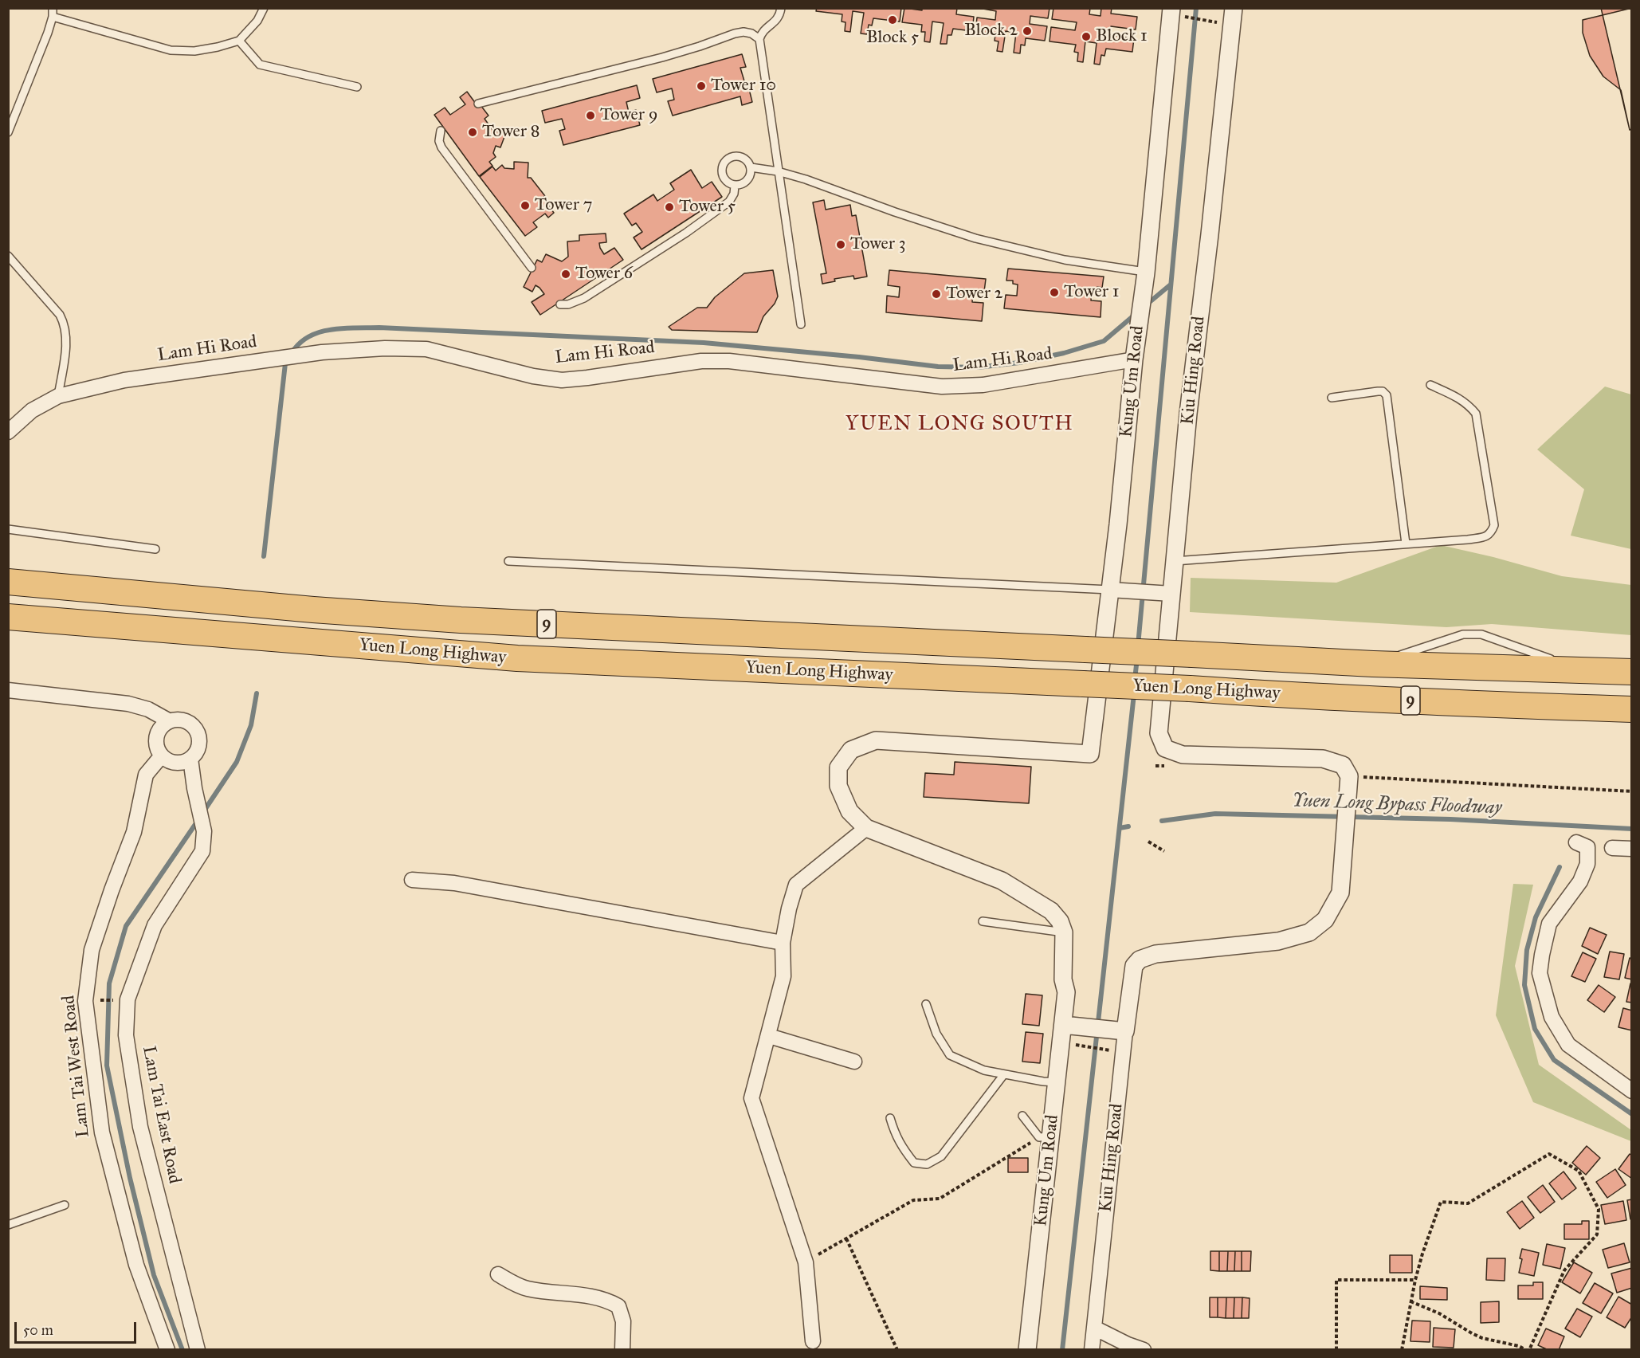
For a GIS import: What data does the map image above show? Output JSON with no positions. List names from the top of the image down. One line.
{"streets":{"highway":["9","Yuen Long Highway"],"street":["Lam Hi Road","Kiu Hing Road","Kung Um Road","Lam Tai West Road","Lam Tai East Road"]},"crossings":[["Lam Hi Road","Kung Um Road"],["Lam Tai West Road","Lam Tai East Road"]],"districts":["YUEN LONG SOUTH"],"water":["Yuen Long Bypass Floodway"],"places":["Block 5","Block 2","Block 1","Tower 10","Tower 9","Tower 8","Tower 7","Tower 5","Tower 3","Tower 6","Tower 1","Tower 2"],"scale_bar":"50 m"}
